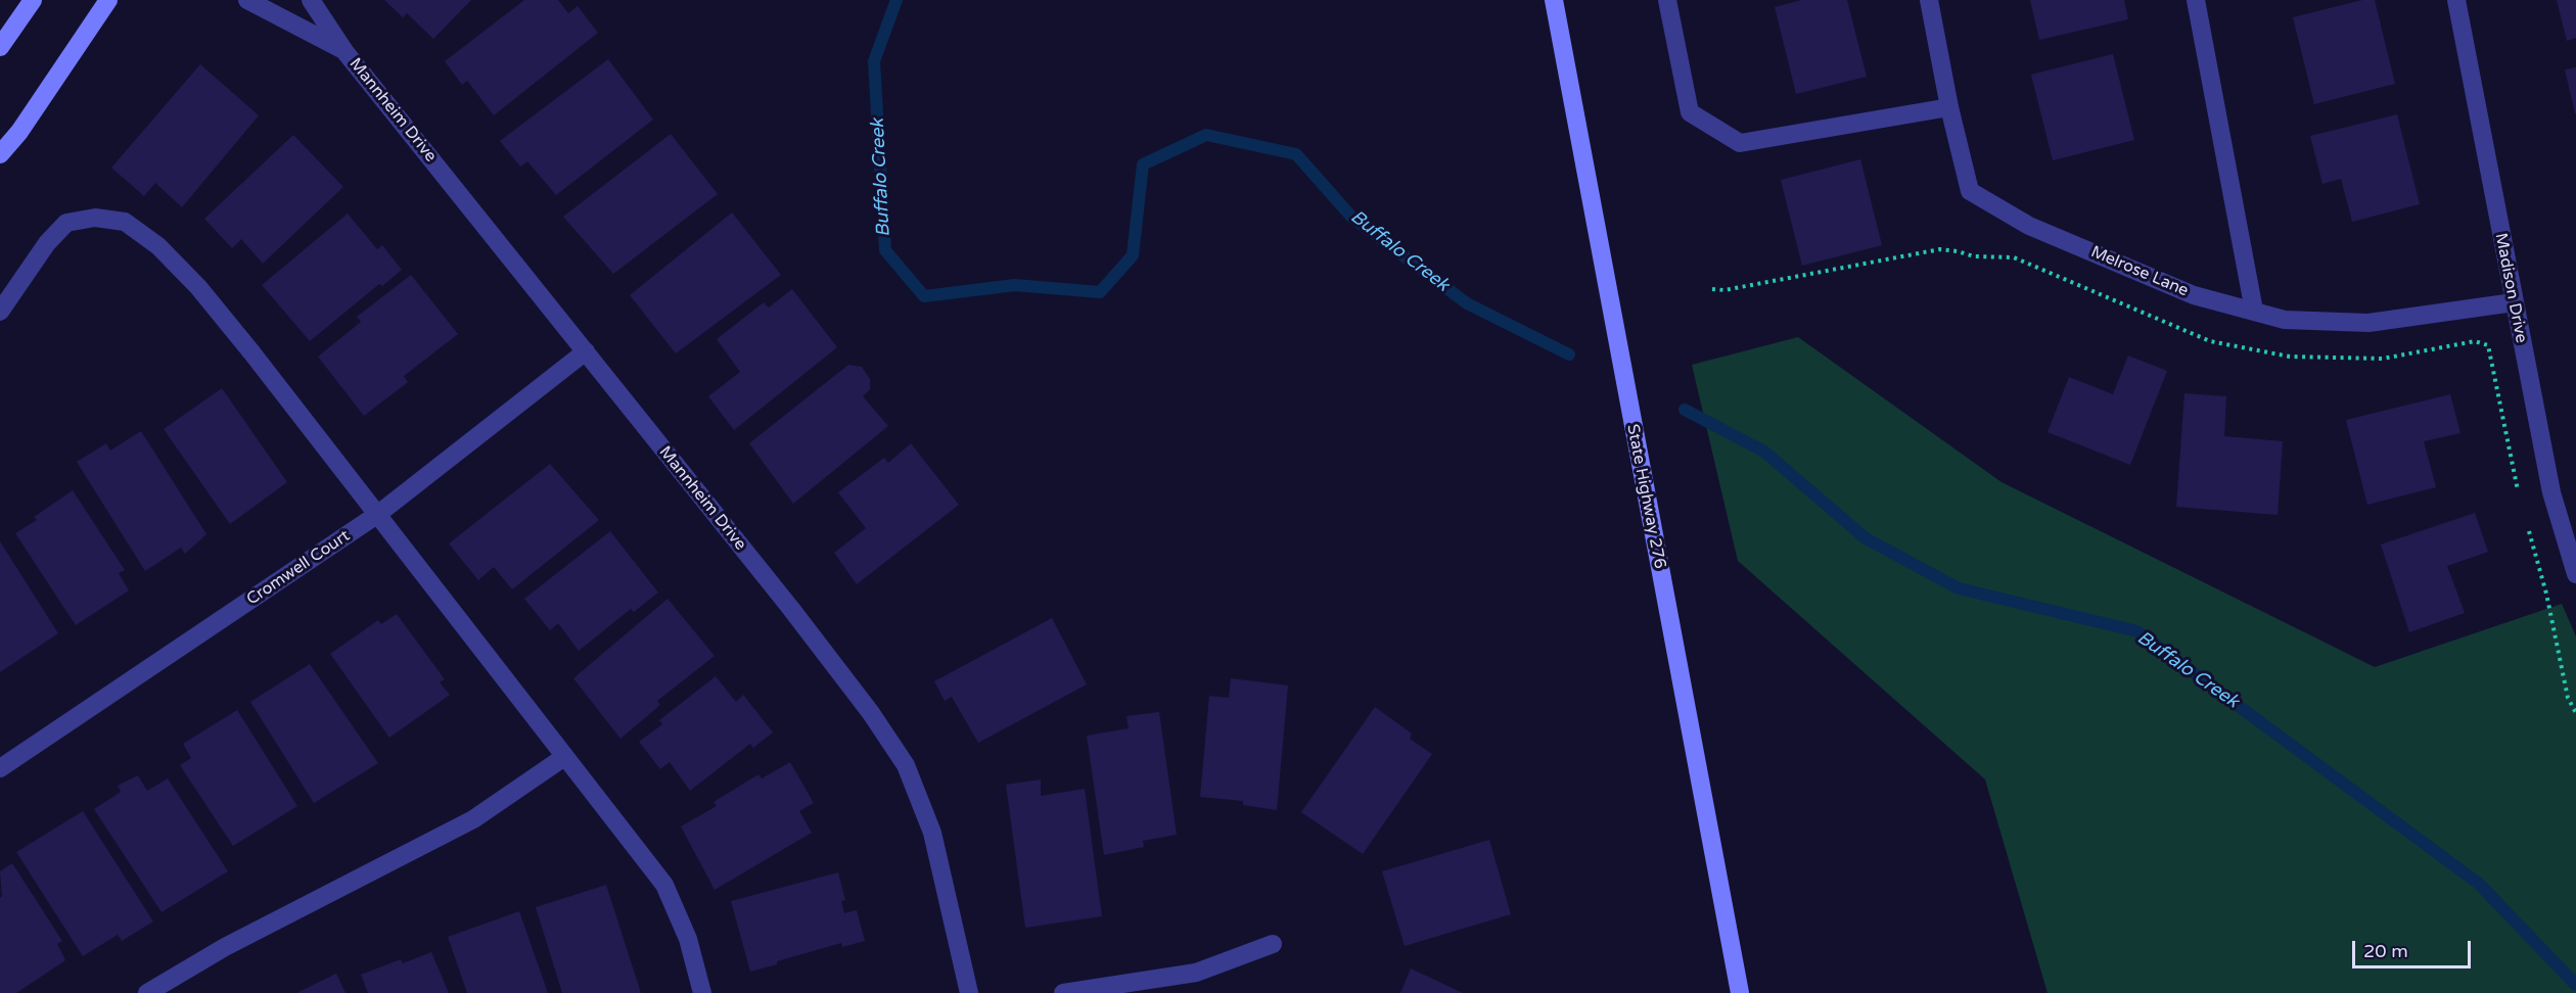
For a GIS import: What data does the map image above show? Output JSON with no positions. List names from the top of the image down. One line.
{"streets":{"street":["Mannheim Drive","Melrose Lane","Madison Drive","State Highway 276","Cromwell Court"]},"crossings":[["Mannheim Drive","Cromwell Court"],["Melrose Lane","Madison Drive"]],"water":["Buffalo Creek"],"scale_bar":"20 m"}
